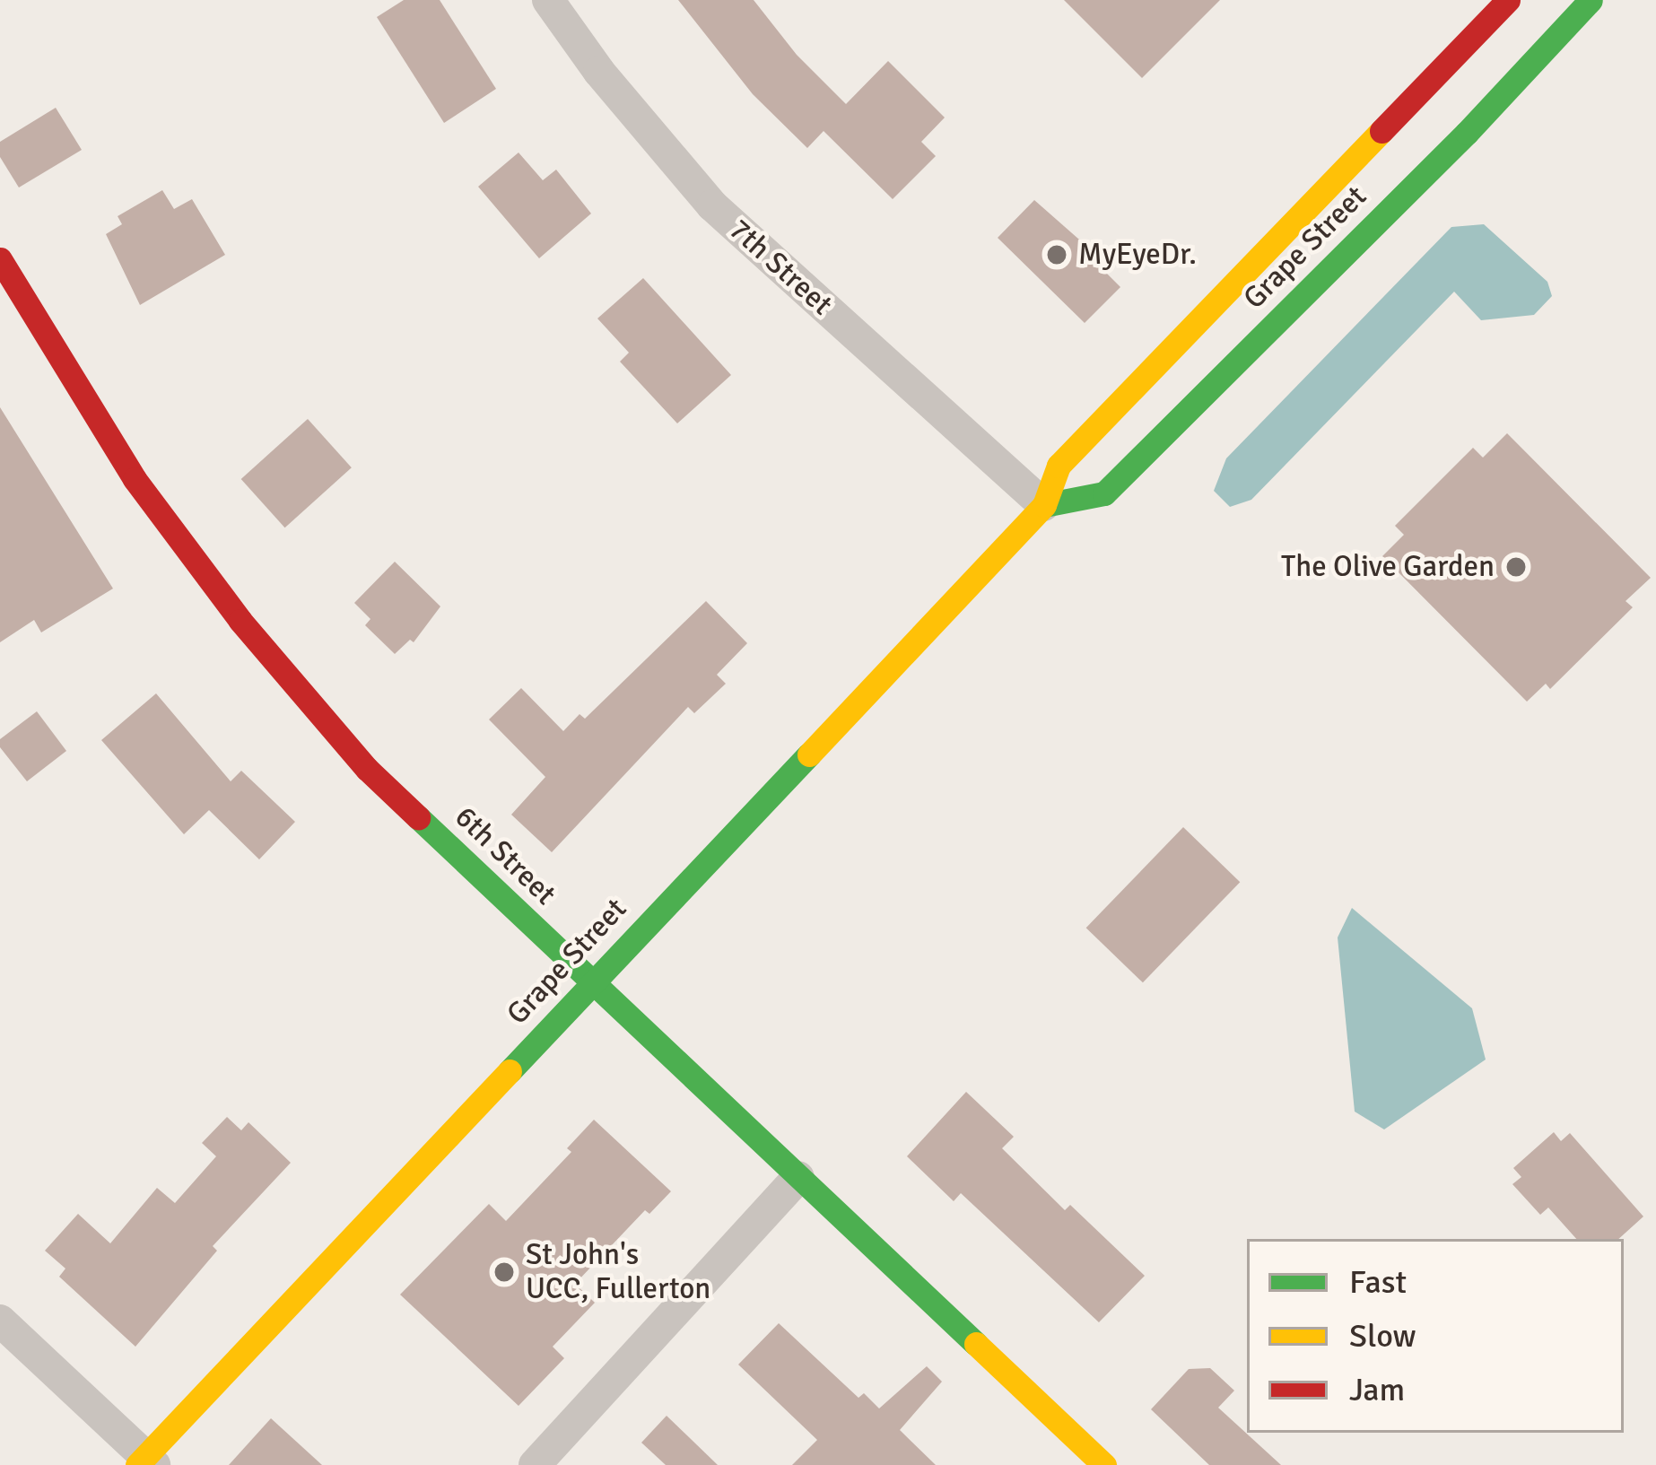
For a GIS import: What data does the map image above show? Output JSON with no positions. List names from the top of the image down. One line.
{"streets":{"main road":["Grape Street","6th Street"],"street":["7th Street"]},"crossings":[["Grape Street","7th Street"],["Grape Street","6th Street"]],"places":["MyEyeDr.","The Olive Garden","St John's UCC, Fullerton"],"legend":["Fast","Slow","Jam"]}
